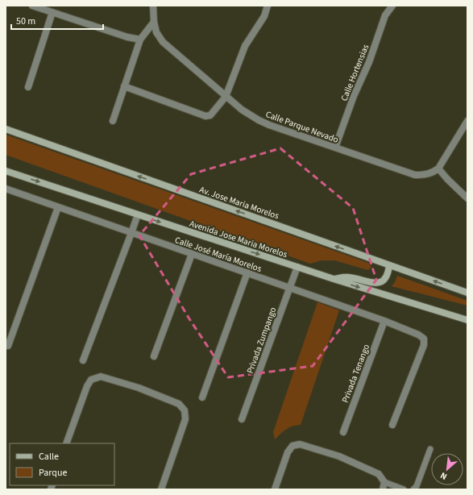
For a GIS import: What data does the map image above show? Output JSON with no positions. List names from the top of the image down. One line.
{"streets":{"main road":["Av. Jose Maria Morelos","Avenida Jose Maria Morelos"],"street":["Calle Hortensias","Calle Parque Nevado","Calle José María Morelos","Privada Zumpango","Privada Tenango"]},"crossings":[["Calle Hortensias","Calle Parque Nevado"],["Avenida Jose Maria Morelos","Privada Zumpango"],["Calle José María Morelos","Privada Zumpango"],["Calle José María Morelos","Privada Tenango"]],"one_way":["Av. Jose Maria Morelos","Avenida Jose Maria Morelos"],"legend":["Calle","Parque"],"scale_bar":"50 m","north":"bottom left"}
